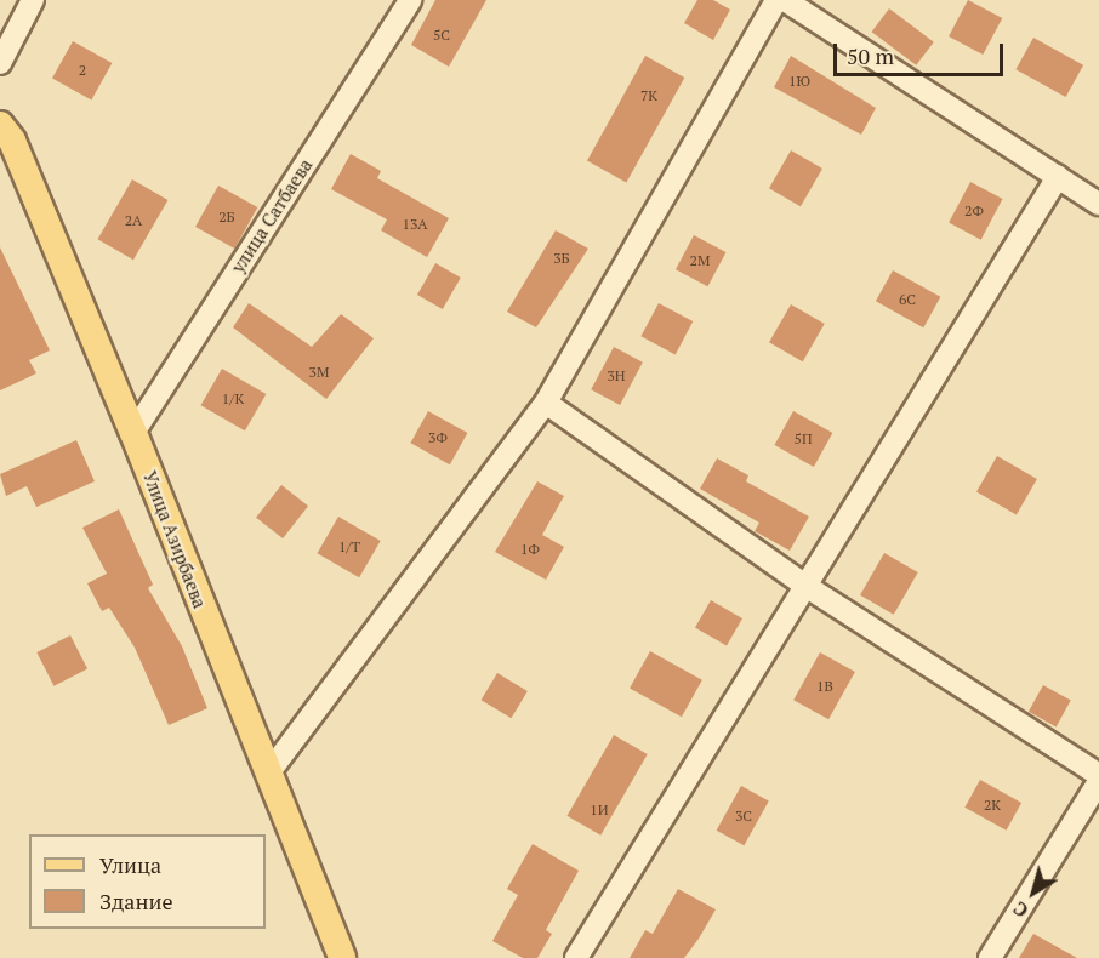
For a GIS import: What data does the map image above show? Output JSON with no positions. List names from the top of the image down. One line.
{"streets":{"main road":["Улица Азирбаева"],"street":["улица Сатбаева"]},"crossings":[["улица Сатбаева","Улица Азирбаева"]],"house_numbers":["5С","2","1Ю","7К","2Ф","2Б","2А","13А","3Б","2M","6С","3М","3H","1/К","3Ф","5П","1/Т","1Ф","1В","2К","1И","3С"],"legend":["Улица","Здание"],"scale_bar":"50 m","north":"bottom left"}
